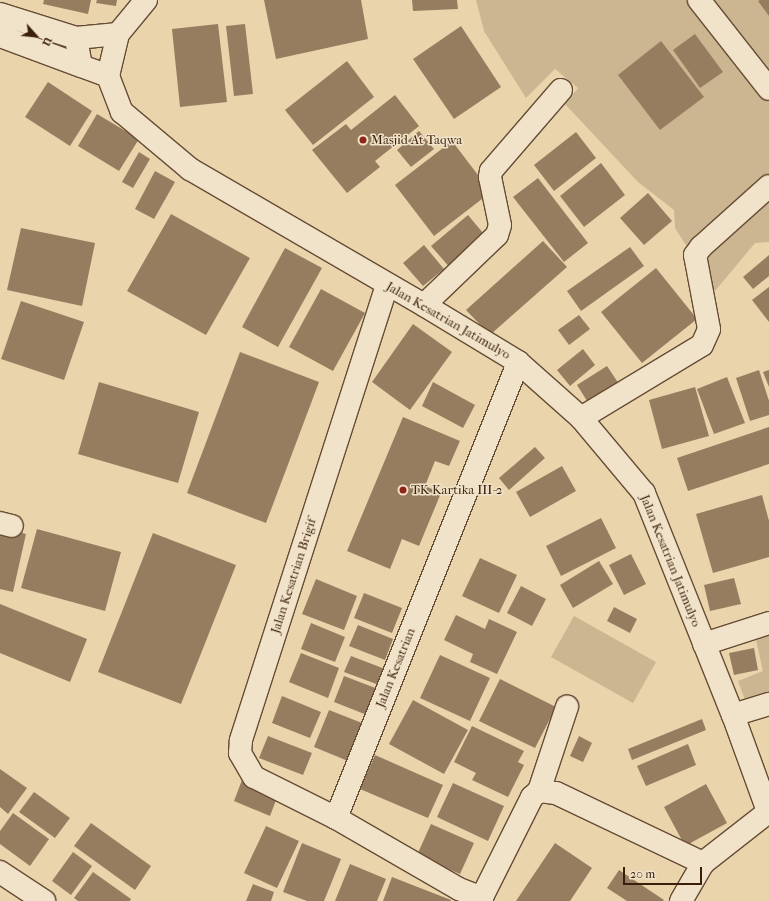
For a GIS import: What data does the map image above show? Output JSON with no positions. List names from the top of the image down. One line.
{"streets":{"street":["Jalan Kesatrian Jatimulyo","Jalan Kesatrian Brigif","Jalan Kesatrian"]},"crossings":[["Jalan Kesatrian Jatimulyo","Jalan Kesatrian Brigif"],["Jalan Kesatrian Jatimulyo","Jalan Kesatrian"],["Jalan Kesatrian Brigif","Jalan Kesatrian"]],"places":["Masjid At Taqwa","TK Kartika III-2"],"scale_bar":"20 m","north":"bottom right"}
